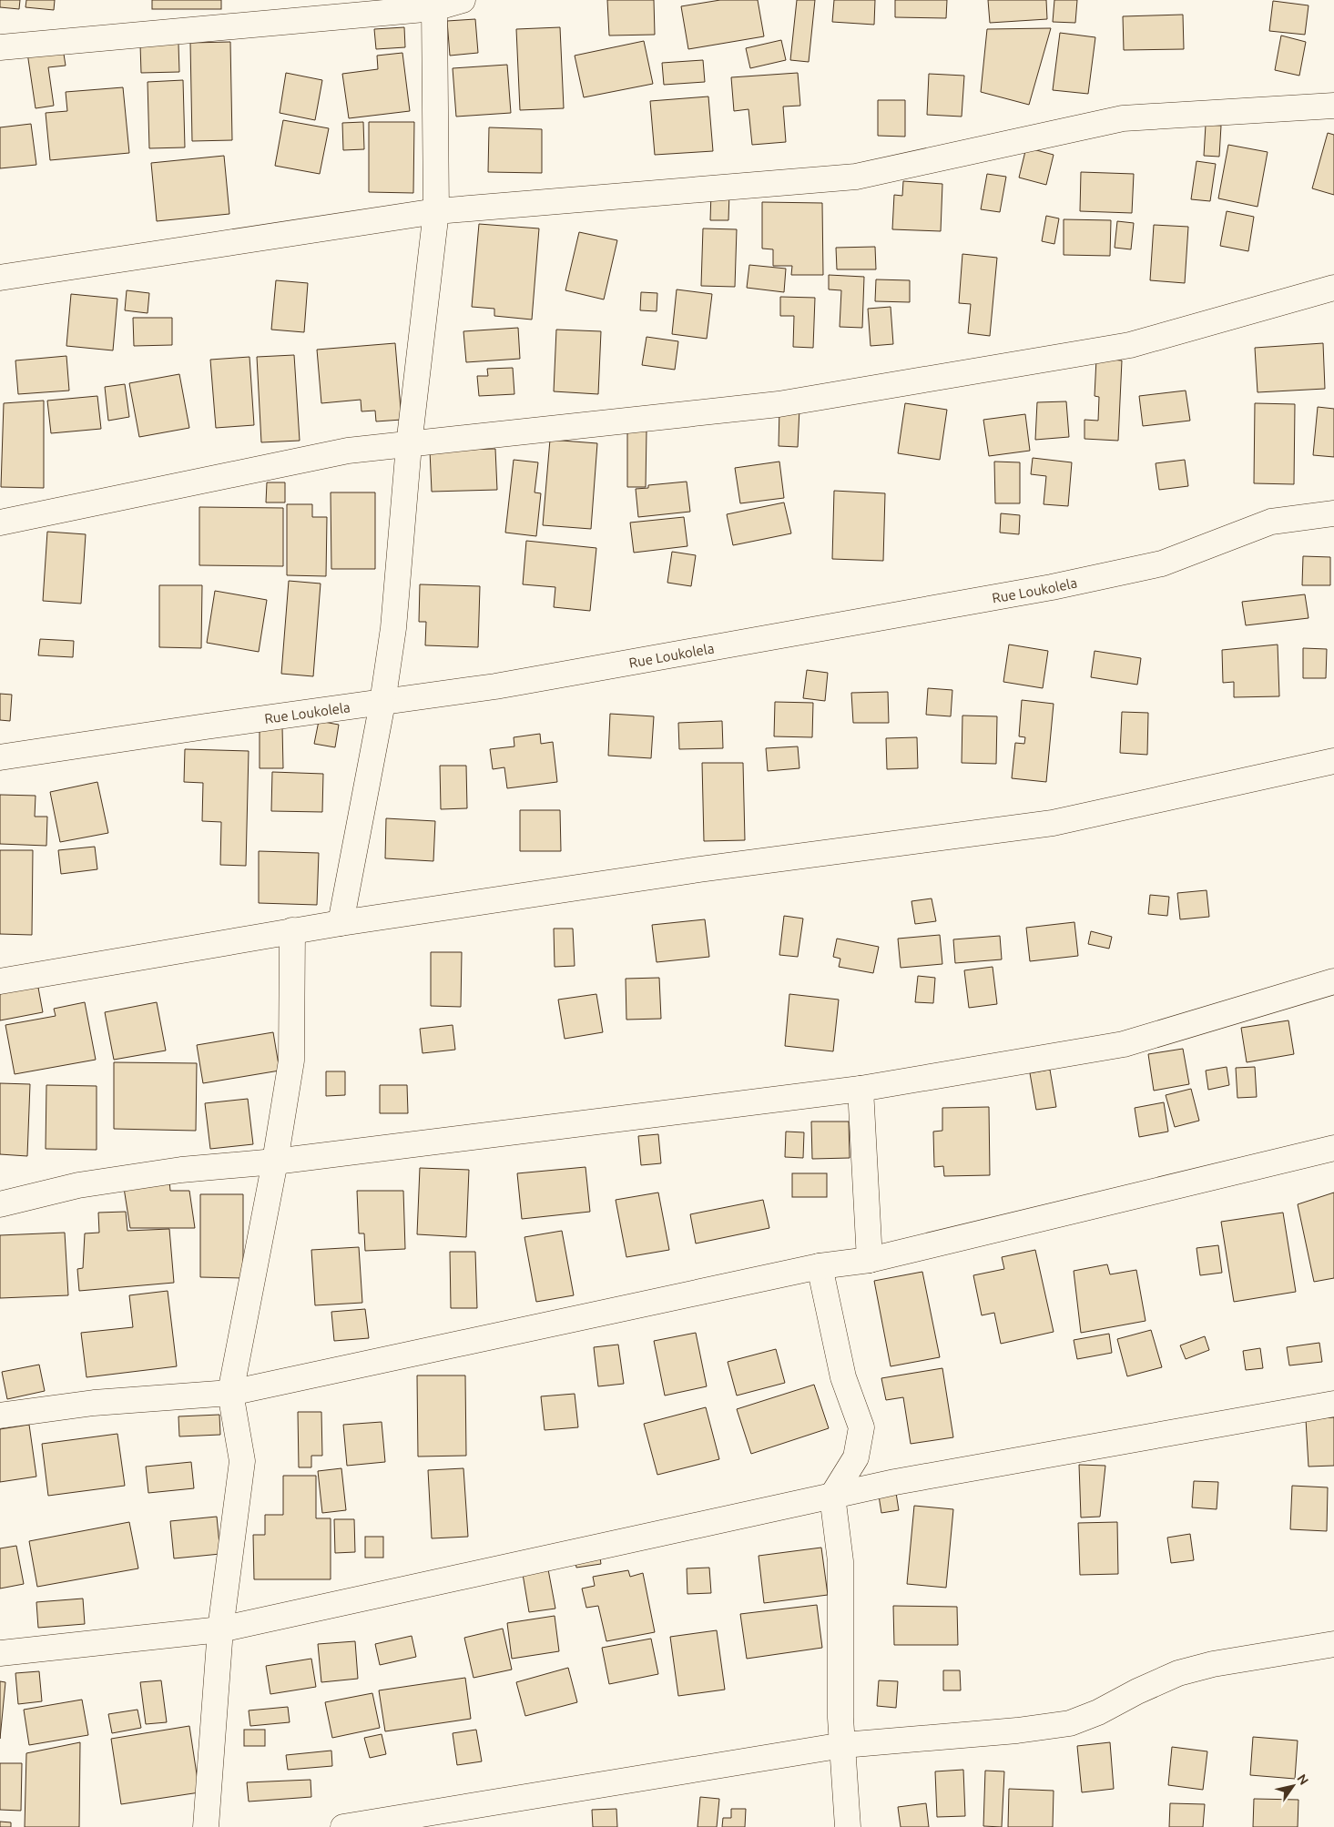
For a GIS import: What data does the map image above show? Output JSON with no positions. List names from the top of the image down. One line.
{"streets":{"street":["Rue Loukolela"]},"north":"top right"}
